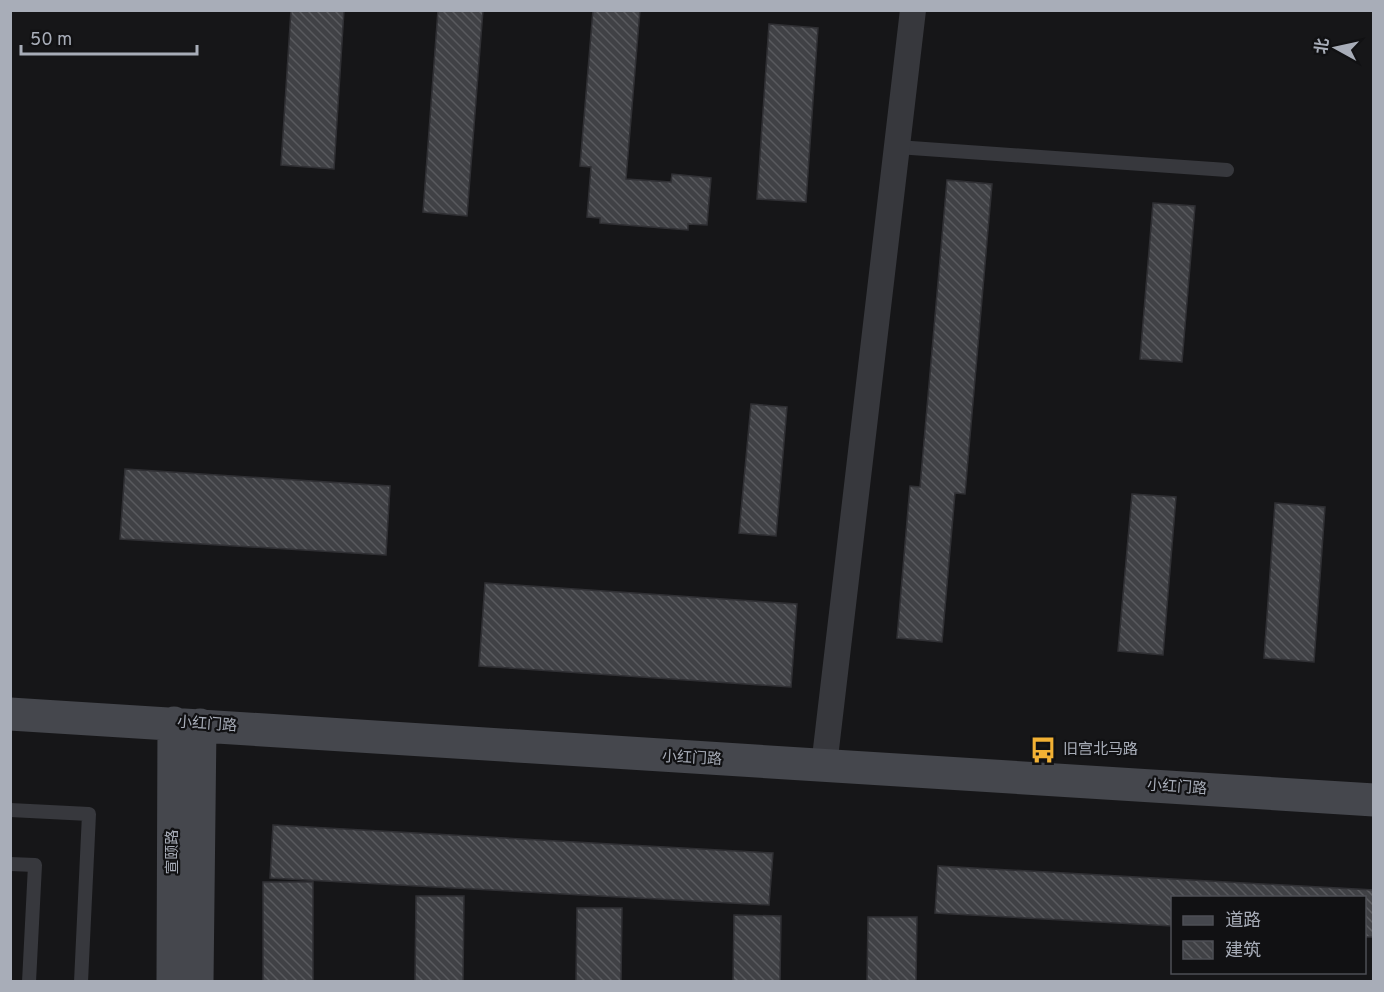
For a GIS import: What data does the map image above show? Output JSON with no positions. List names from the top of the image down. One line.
{"streets":{"street":["小红门路","宣颐路"]},"crossings":[["小红门路","宣颐路"]],"places":{"bus stop":["旧宫北马路"]},"legend":["道路","建筑"],"scale_bar":"50 m","north":"left"}
